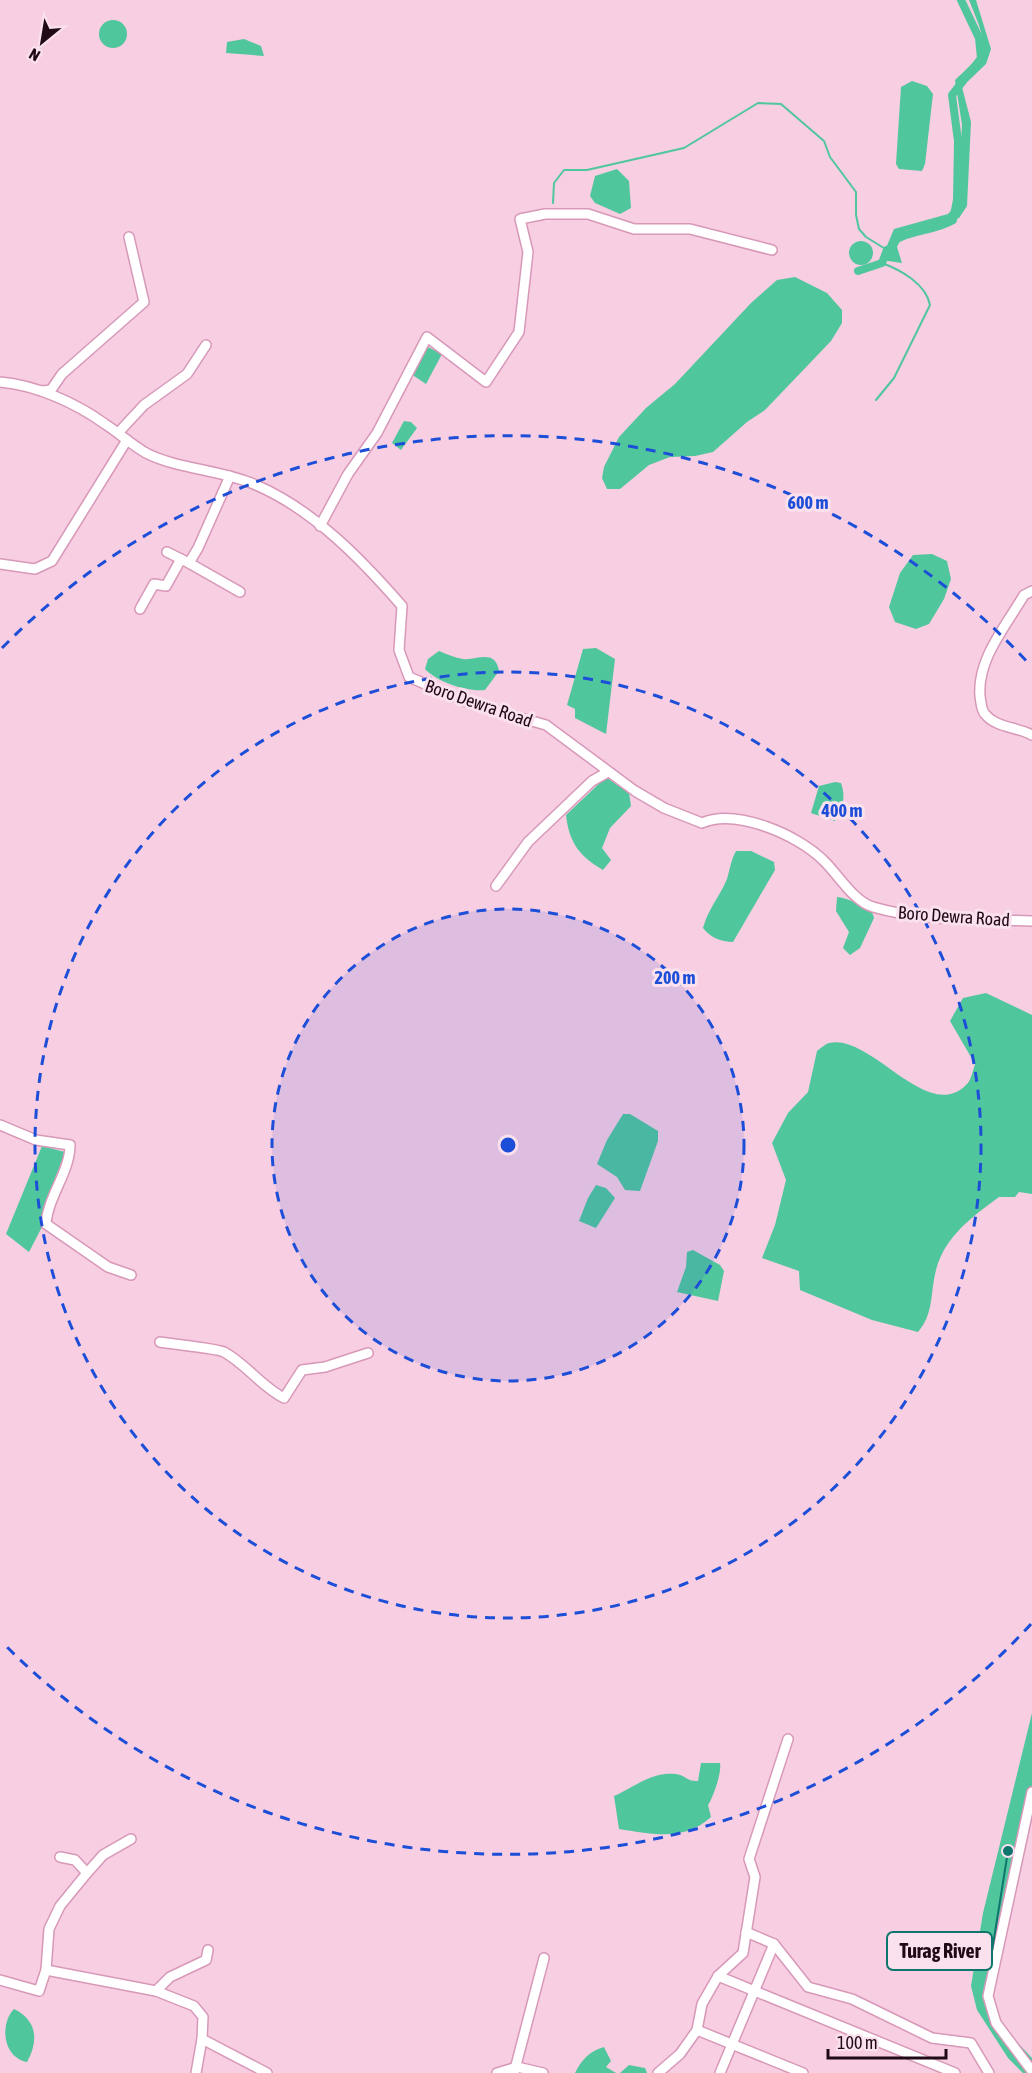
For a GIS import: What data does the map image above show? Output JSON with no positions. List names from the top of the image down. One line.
{"streets":{"street":["Boro Dewra Road"]},"places":["Turag River"],"scale_bar":"100 m","north":"bottom left","rings":["600 m","400 m","200 m"]}
